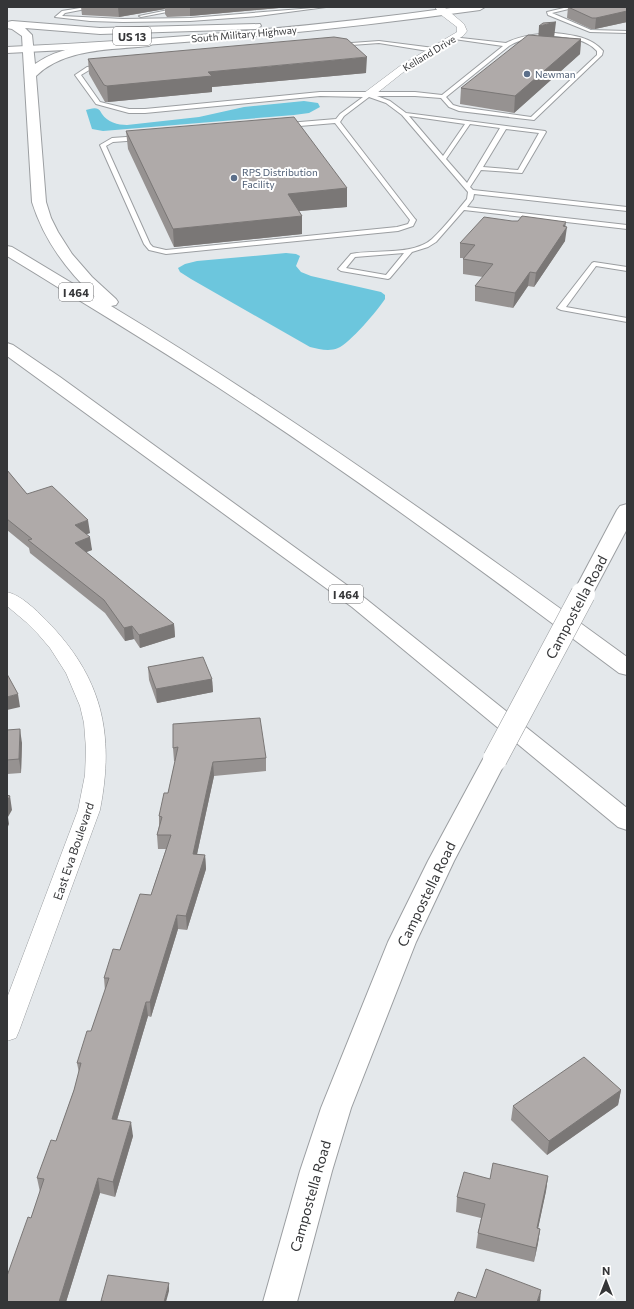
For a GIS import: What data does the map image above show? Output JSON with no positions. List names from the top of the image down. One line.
{"streets":{"main road":["South Military Highway","US 13","I 464","Campostella Road"],"street":["Kelland Drive","East Eva Boulevard"]},"crossings":[["South Military Highway","Kelland Drive"]],"places":["Newman","RPS Distribution Facility"],"north":"top"}
